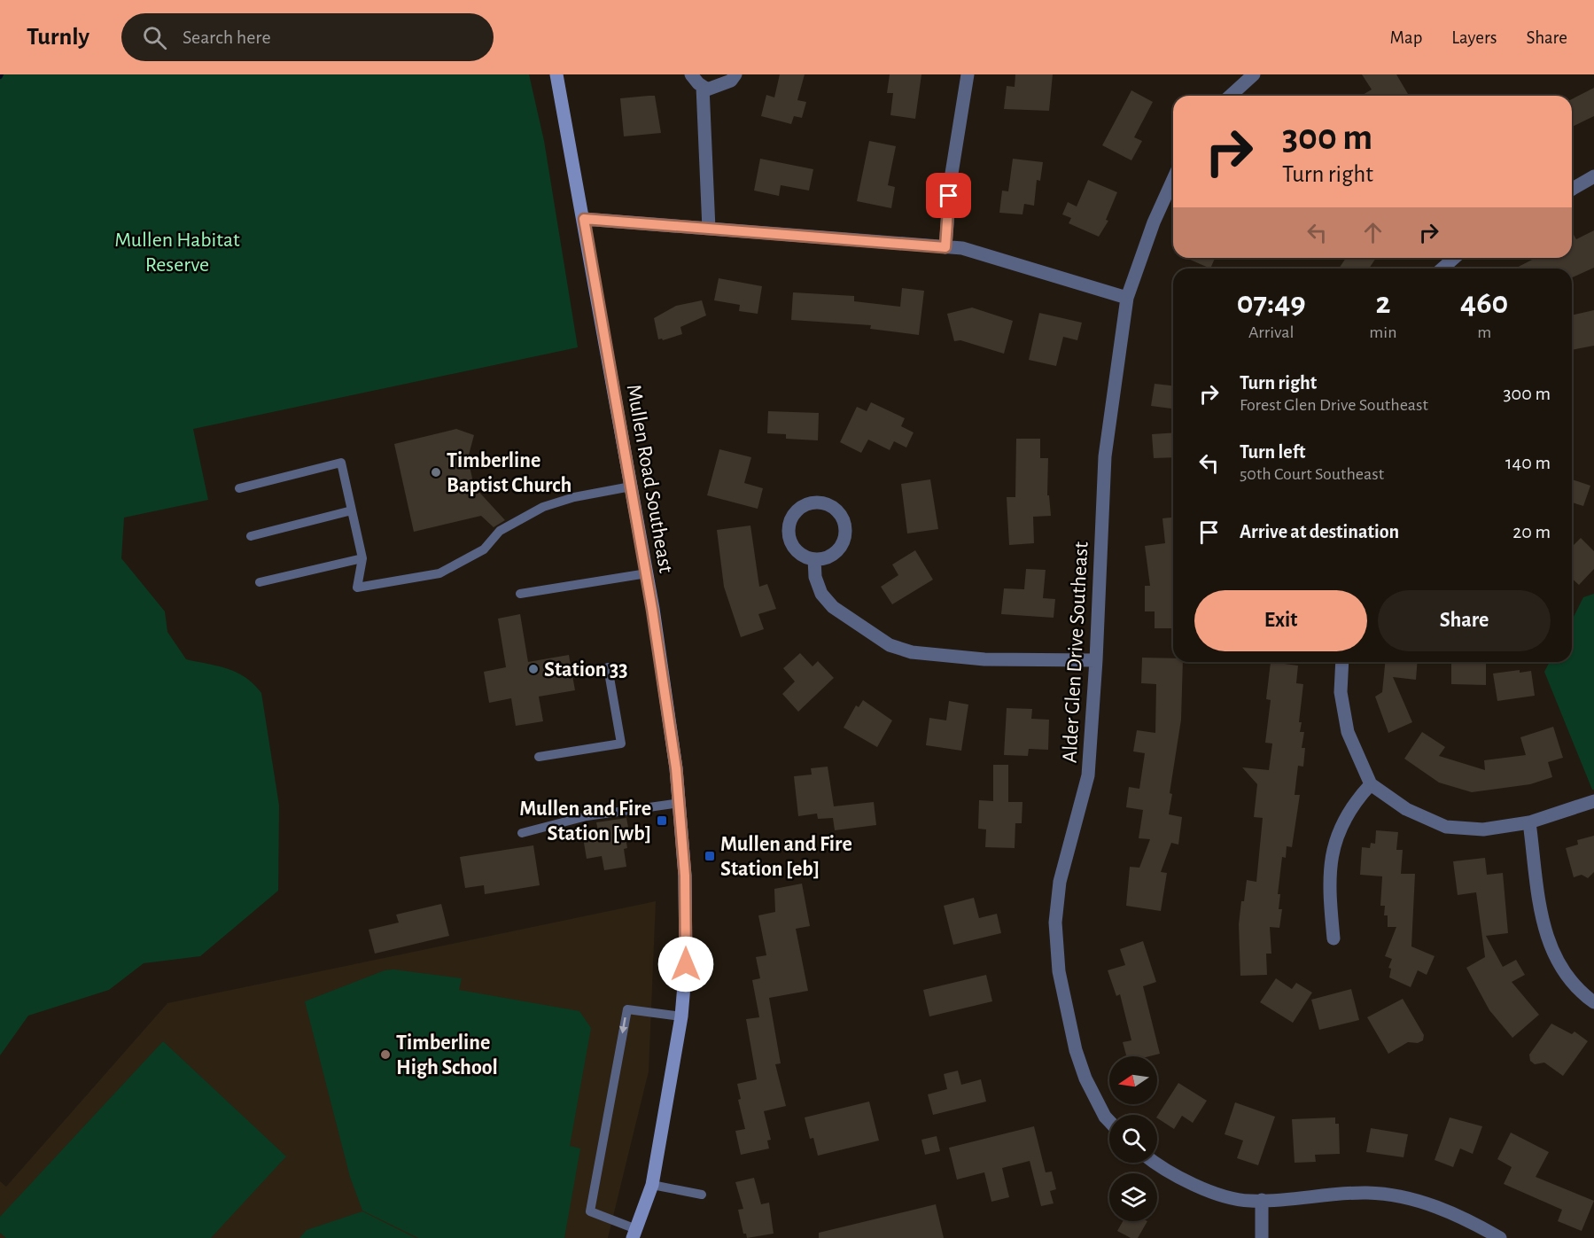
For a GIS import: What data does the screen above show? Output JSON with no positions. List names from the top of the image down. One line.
{"streets":{"street":["Mullen Road Southeast","Alder Glen Drive Southeast"]},"parks":["Mullen Habitat Reserve"],"places":{"other":["Timberline Baptist Church","Station 33","Timberline High School"],"transit":["Mullen and Fire Station [wb]","Mullen and Fire Station [eb]"]},"north":"left","page":{"header":"Turnly","search":"Search here","nav":["Map","Layers","Share"],"turn":["300 m","Turn right"],"eta":["07:49","Arrival","2","min","460","m"],"list":[{"name":"Turn right","note":"Forest Glen Drive Southeast","value":"300 m"},{"name":"Turn left","note":"50th Court Southeast","value":"140 m"},{"name":"Arrive at destination","value":"20 m"}],"buttons":["Exit","Share"]}}
